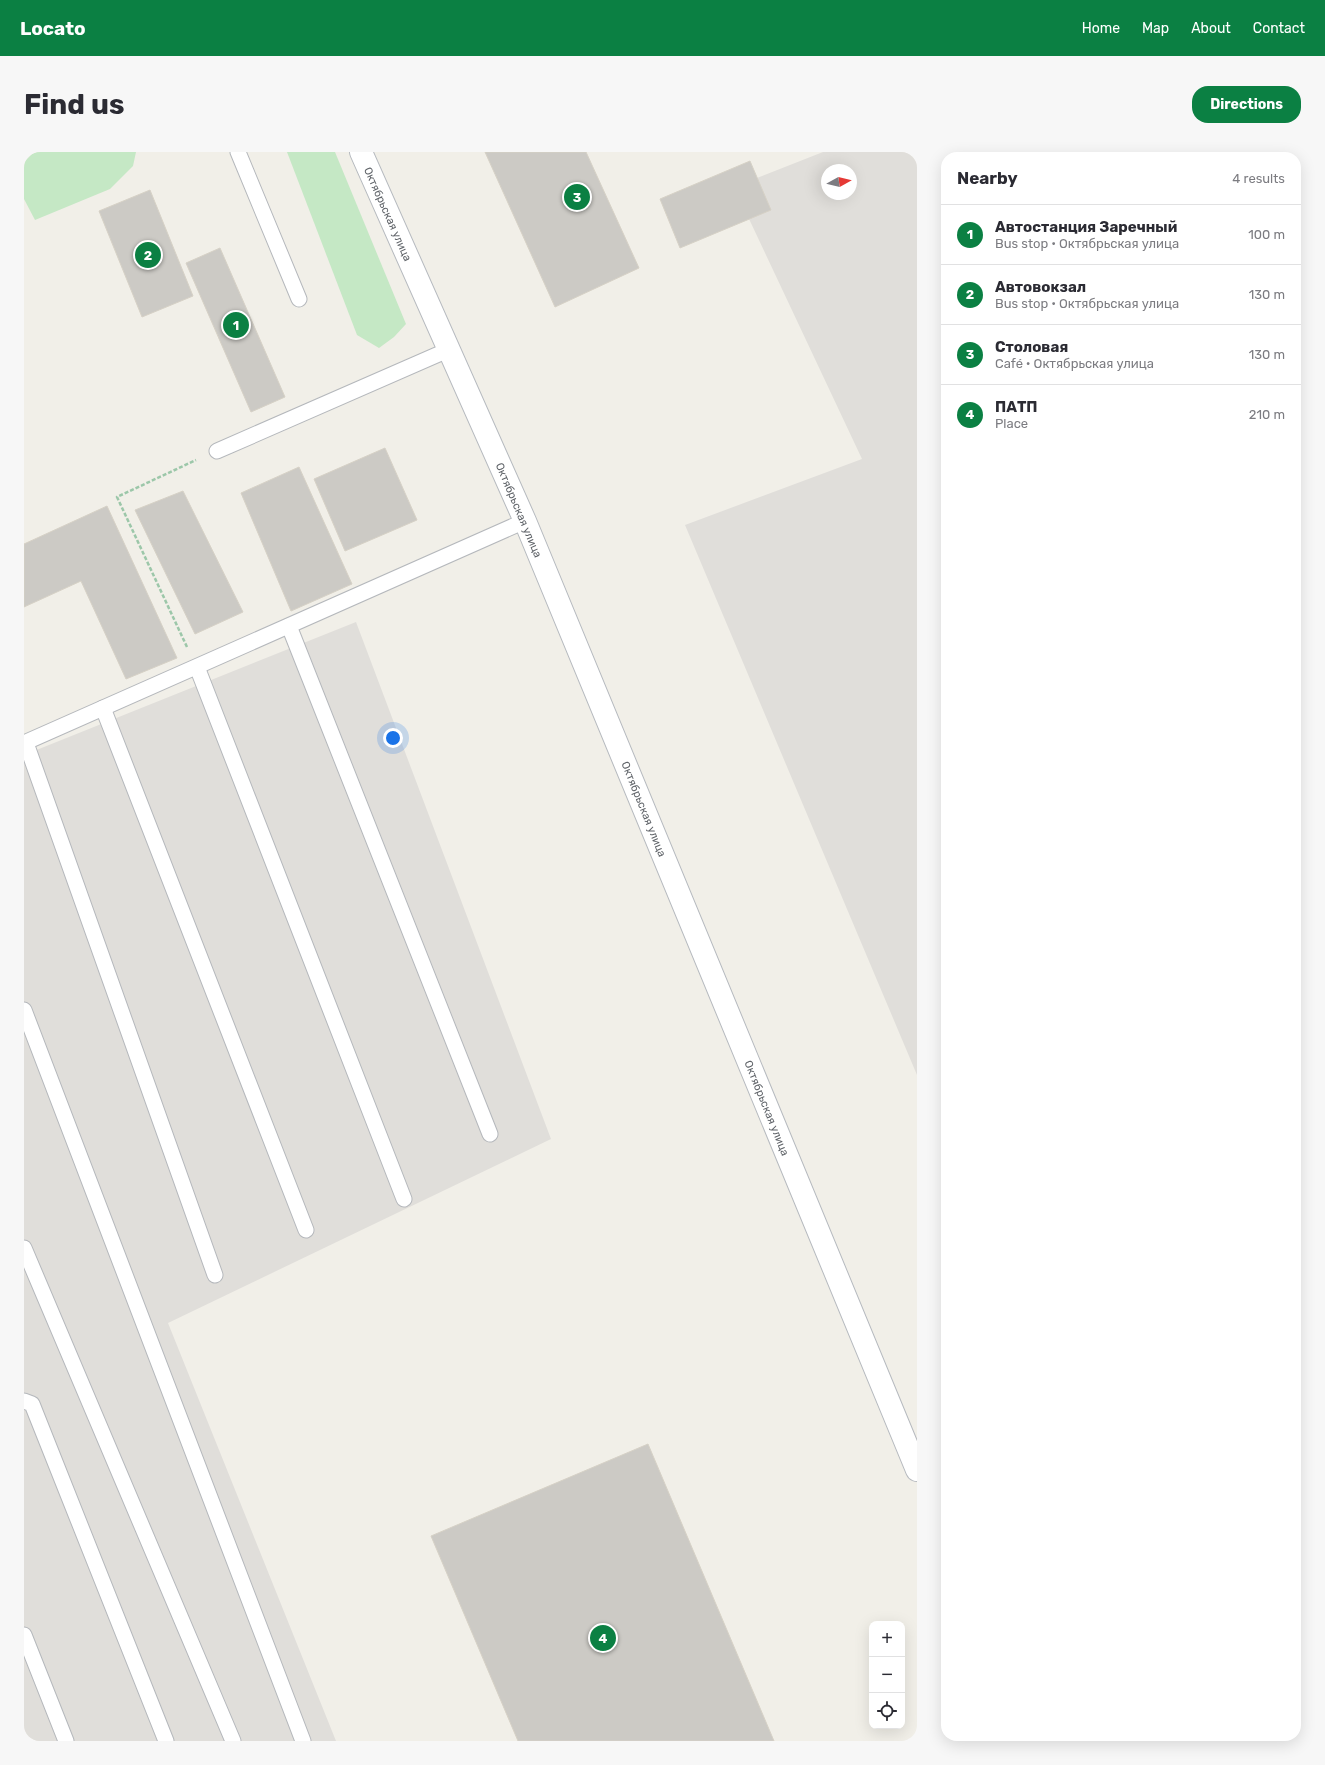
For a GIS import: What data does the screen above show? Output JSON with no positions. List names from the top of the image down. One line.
{"streets":{"street":["Октябрьская улица"]},"north":"right","page":{"header":"Locato","nav":["Home","Map","About","Contact"],"buttons":"Directions","title":"Find us","heading":["Nearby","4 results"],"pins":["3","2","1","4"],"list":[{"mark":"1","name":"Автостанция Заречный","note":"Bus stop · Октябрьская улица","value":"100 m"},{"mark":"2","name":"Автовокзал","note":"Bus stop · Октябрьская улица","value":"130 m"},{"mark":"3","name":"Столовая","note":"Café · Октябрьская улица","value":"130 m"},{"mark":"4","name":"ПАТП","note":"Place","value":"210 m"}],"map_buttons":["+","−"]}}
